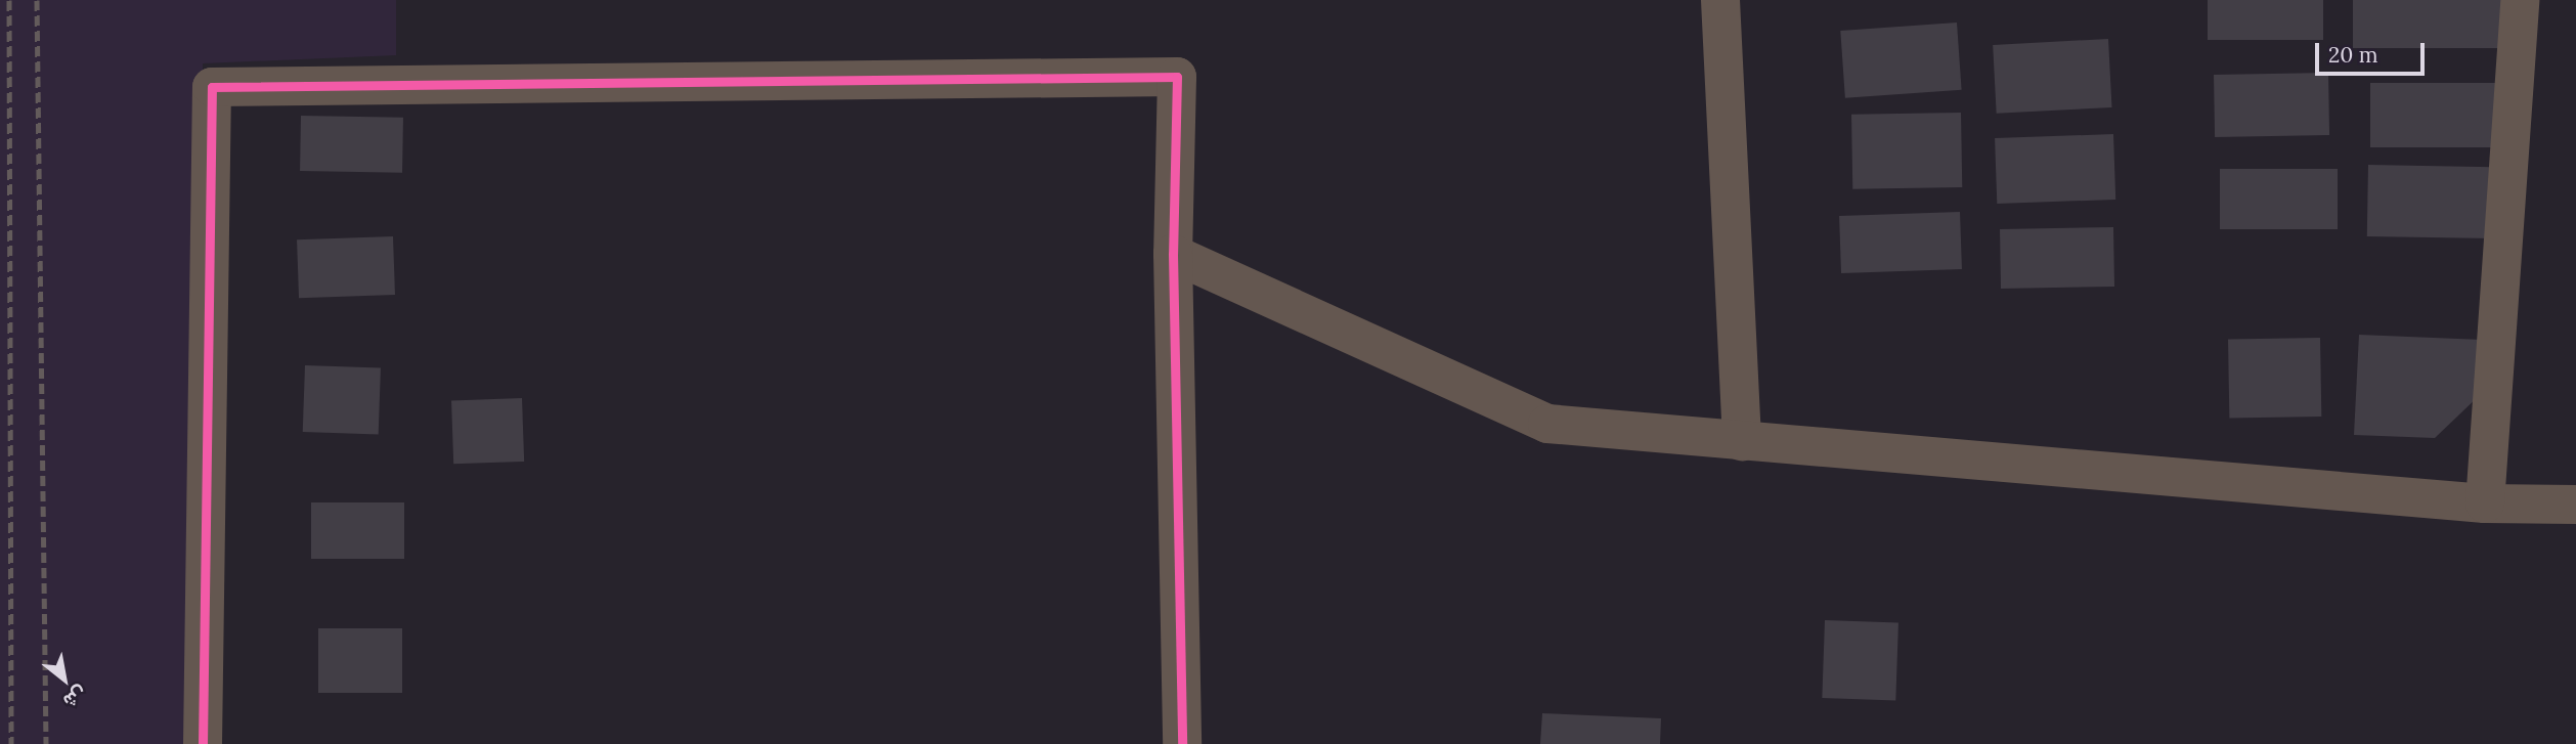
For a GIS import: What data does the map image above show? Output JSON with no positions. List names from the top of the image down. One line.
{"scale_bar":"20 m","north":"bottom right"}
